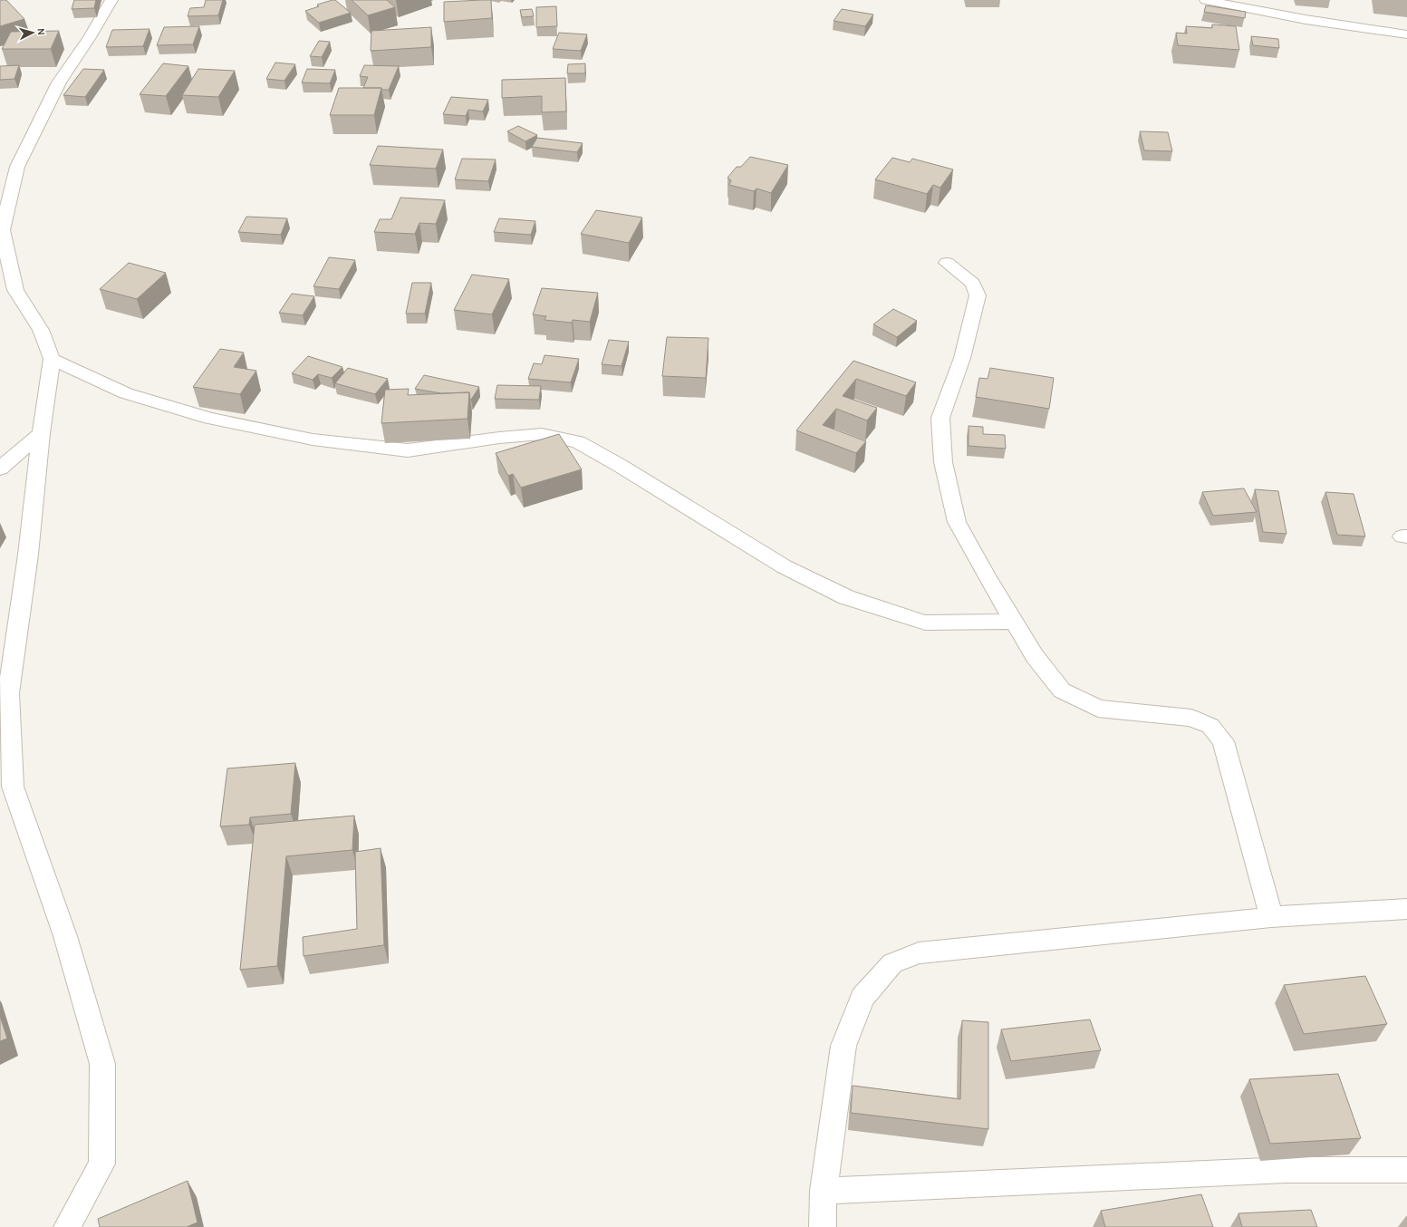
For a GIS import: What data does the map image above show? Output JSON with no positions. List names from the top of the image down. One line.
{"north":"right"}
